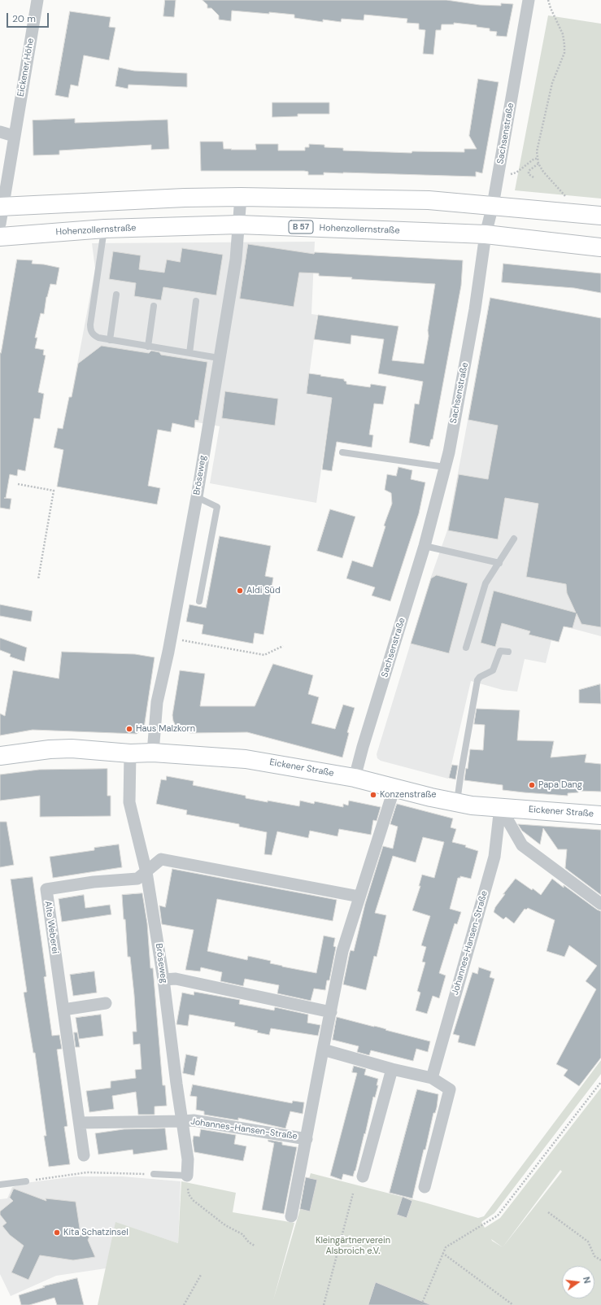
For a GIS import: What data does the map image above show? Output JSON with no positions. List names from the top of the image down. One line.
{"streets":{"main road":["B 57","Hohenzollernstraße","Eickener Straße"],"street":["Eickener Höhe","Sachsenstraße","Bröseweg","Alte Weberei","Johannes-Hansen-Straße"]},"crossings":[["Sachsenstraße","Hohenzollernstraße"],["Sachsenstraße","Eickener Straße"],["Hohenzollernstraße","Bröseweg"],["Bröseweg","Eickener Straße"],["Bröseweg","Alte Weberei"],["Bröseweg","Johannes-Hansen-Straße"],["Eickener Straße","Johannes-Hansen-Straße"]],"parks":["Kleingärtnerverein Alsbroich e.V."],"places":["Aldi Süd","Haus Malzkorn","Papa Dang","Konzenstraße","Kita Schatzinsel"],"scale_bar":"20 m","north":"right"}
